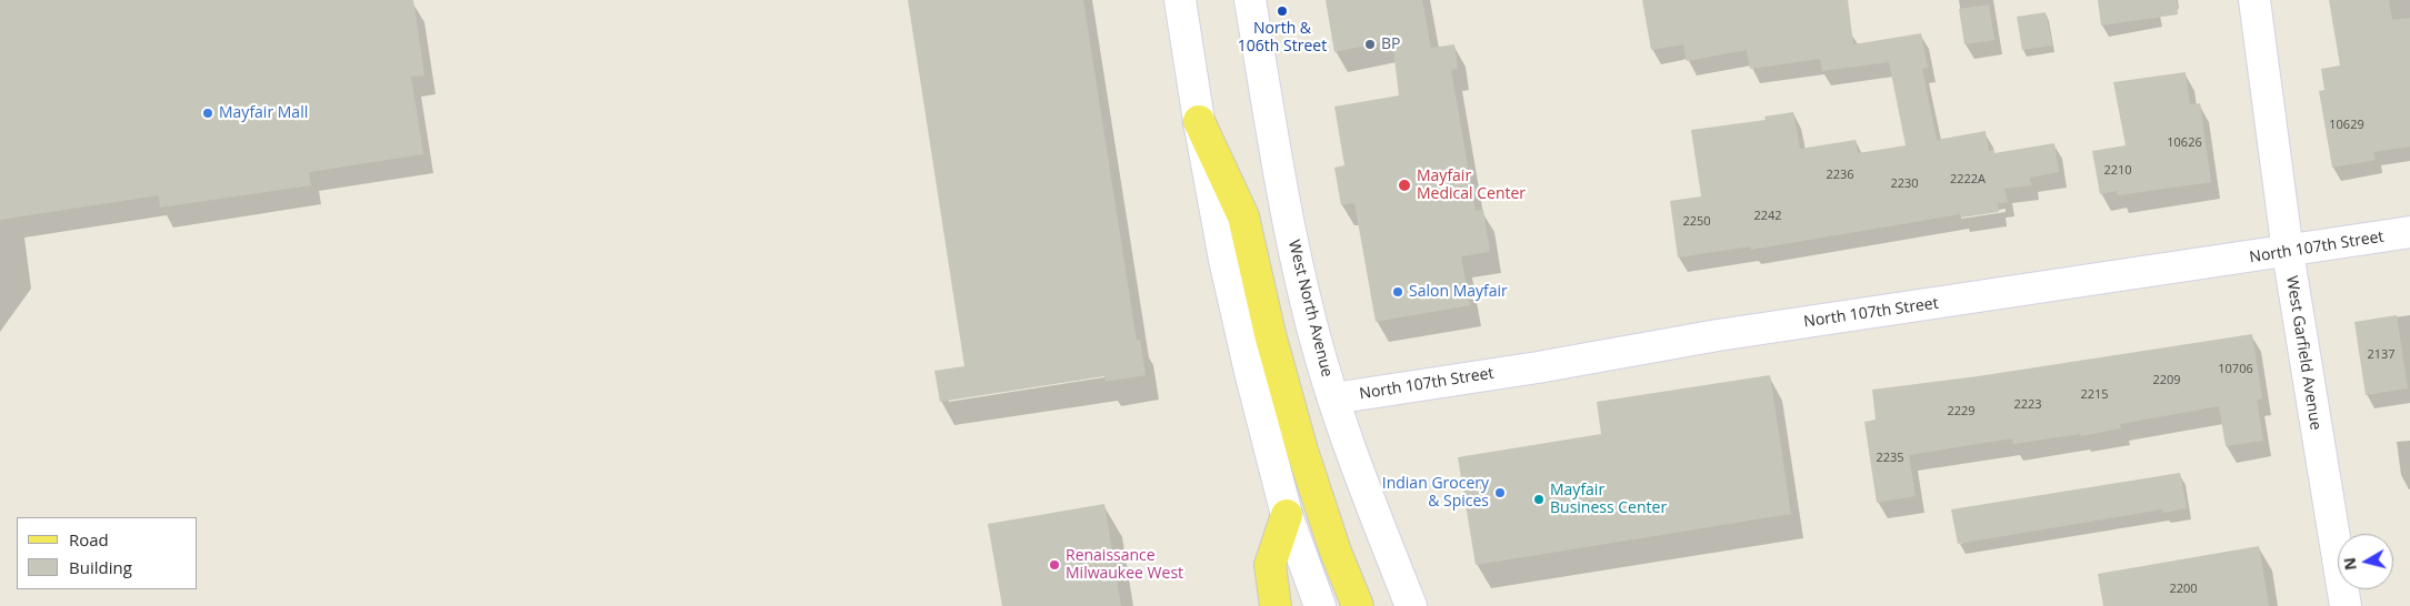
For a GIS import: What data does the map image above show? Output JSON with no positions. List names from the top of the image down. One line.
{"streets":{"street":["North 107th Street","West North Avenue","West Garfield Avenue"]},"crossings":[["North 107th Street","West North Avenue"],["North 107th Street","West Garfield Avenue"]],"places":["North & 106th Street","BP","Mayfair Mall","Mayfair Medical Center","Salon Mayfair","Indian Grocery & Spices","Mayfair Business Center","Renaissance Milwaukee West"],"house_numbers":["10629","10626","2210","2236","2222A","2230","2242","2250","2137","10706","2209","2215","2223","2229","2235","2200"],"legend":["Road","Building"],"north":"left"}
